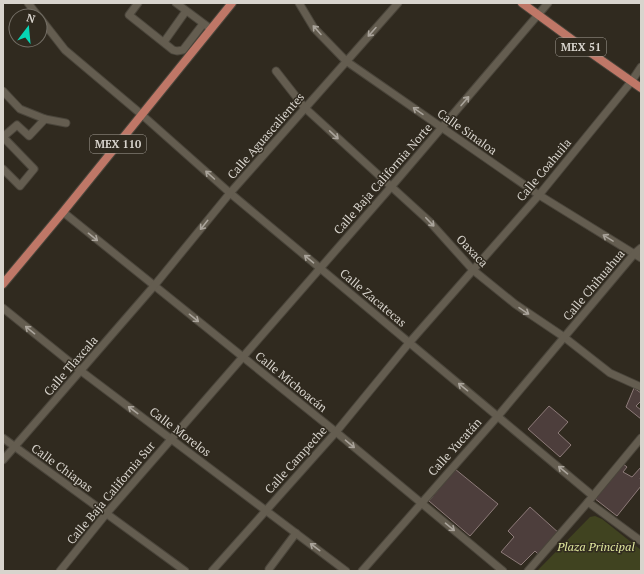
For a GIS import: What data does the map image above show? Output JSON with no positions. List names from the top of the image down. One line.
{"streets":{"main road":["MEX 51","MEX 110"],"street":["Calle Sinaloa","Calle Aguascalientes","Calle Coahuila","Calle Baja California Norte","Oaxaca","Calle Chihuahua","Calle Zacatecas","Calle Tlaxcala","Calle Michoacán","Calle Morelos","Calle Yucatán","Calle Campeche","Calle Chiapas","Calle Baja California Sur"]},"crossings":[["MEX 51","Calle Coahuila"],["MEX 51","Calle Baja California Norte"],["Calle Sinaloa","Calle Aguascalientes"],["Calle Sinaloa","Calle Coahuila"],["Calle Sinaloa","Calle Baja California Norte"],["Calle Sinaloa","Calle Chihuahua"],["Calle Aguascalientes","Oaxaca"],["Calle Aguascalientes","Calle Zacatecas"],["Calle Aguascalientes","Calle Tlaxcala"],["Calle Aguascalientes","Calle Michoacán"],["MEX 110","Calle Zacatecas"],["MEX 110","Calle Michoacán"],["Calle Coahuila","Oaxaca"],["Calle Coahuila","Calle Campeche"],["Calle Baja California Norte","Oaxaca"],["Calle Baja California Norte","Calle Zacatecas"],["Calle Baja California Norte","Calle Michoacán"],["Calle Baja California Norte","Calle Baja California Sur"],["Oaxaca","Calle Chihuahua"],["Oaxaca","Calle Yucatán"],["Oaxaca","Calle Campeche"],["Calle Chihuahua","Calle Yucatán"],["Calle Zacatecas","Calle Yucatán"],["Calle Zacatecas","Calle Campeche"],["Calle Tlaxcala","Calle Michoacán"],["Calle Tlaxcala","Calle Morelos"],["Calle Tlaxcala","Calle Chiapas"],["Calle Michoacán","Calle Yucatán"],["Calle Michoacán","Calle Campeche"],["Calle Michoacán","Calle Baja California Sur"],["Calle Morelos","Calle Campeche"],["Calle Morelos","Calle Baja California Sur"],["Calle Chiapas","Calle Baja California Sur"]],"one_way":["Calle Sinaloa","Calle Aguascalientes","Oaxaca","Calle Zacatecas","Calle Michoacán","Calle Morelos"],"parks":["Plaza Principal"],"north":"top"}
